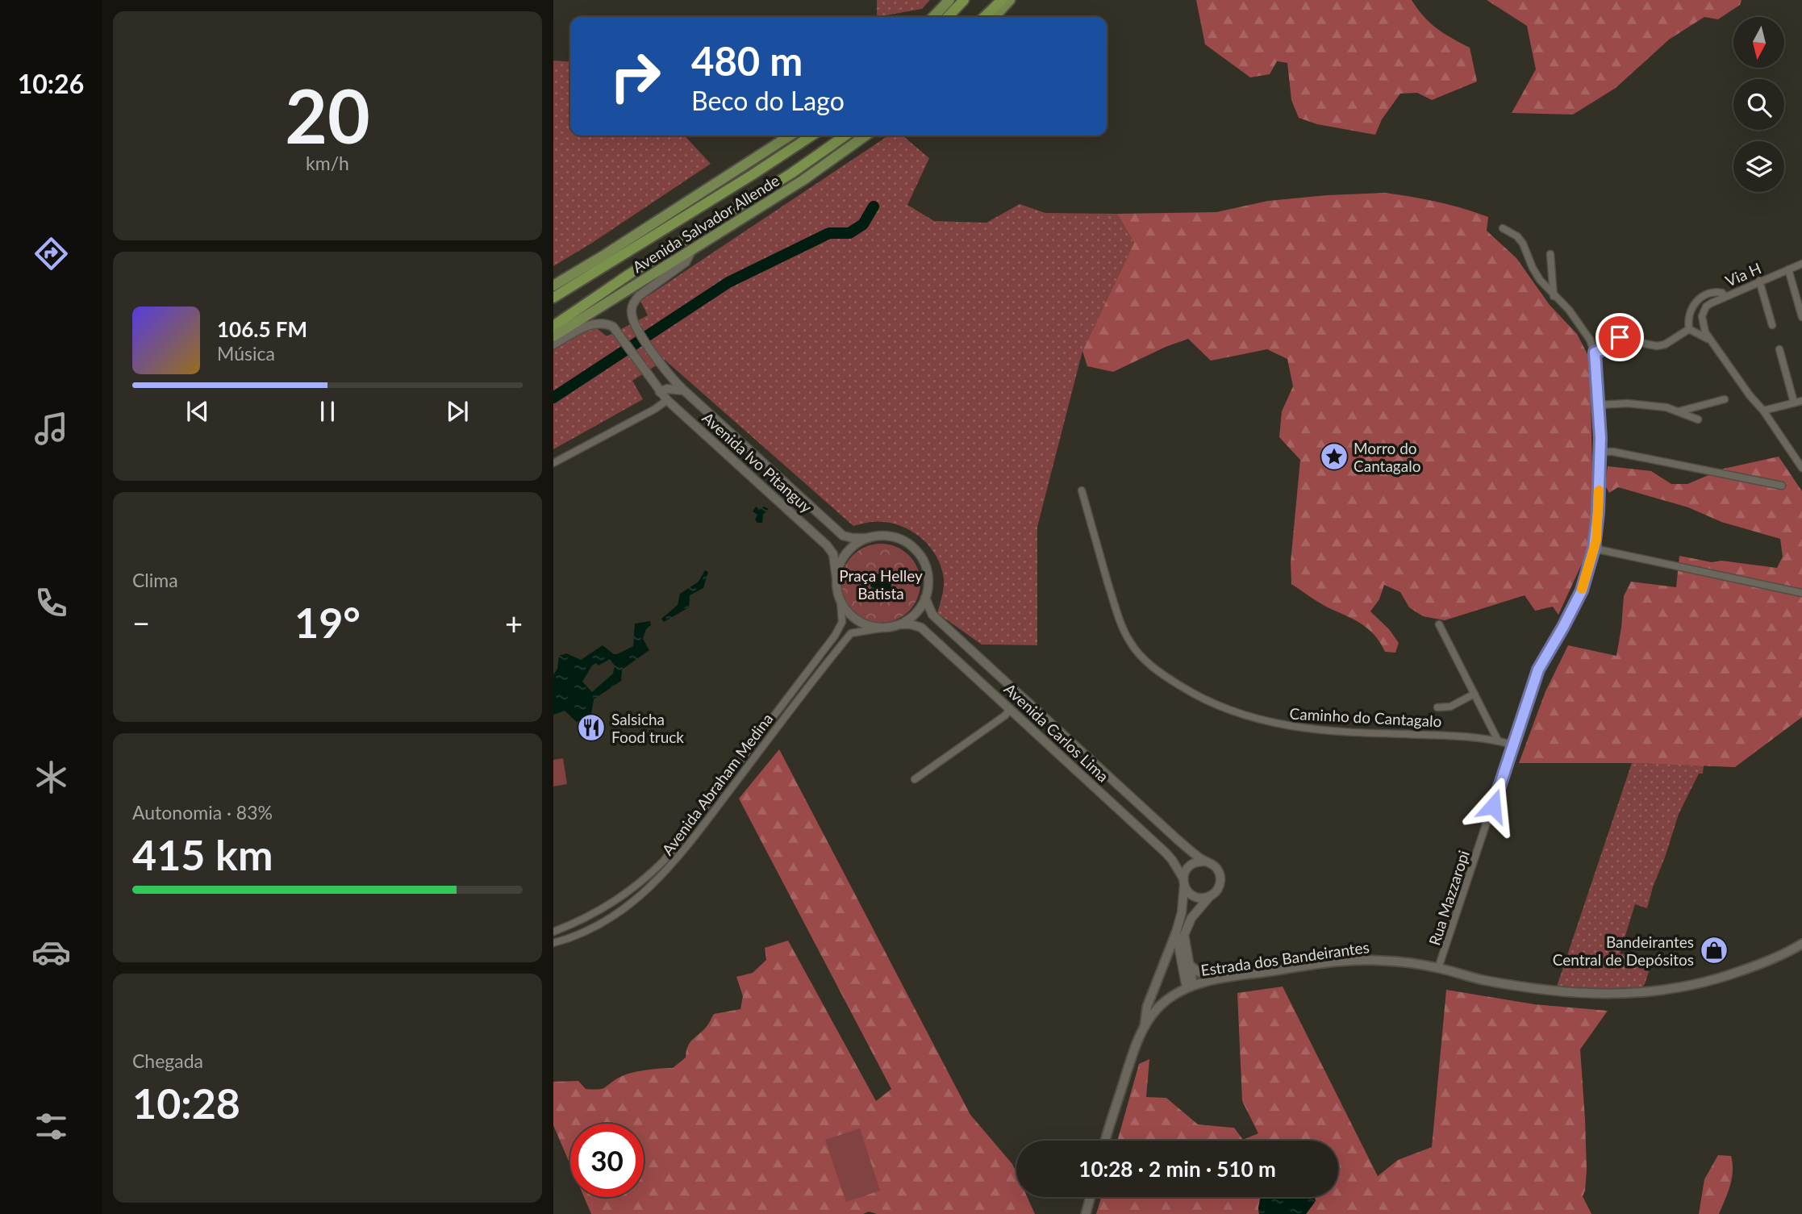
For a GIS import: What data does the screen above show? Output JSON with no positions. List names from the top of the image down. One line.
{"streets":{"highway":["Avenida Salvador Allende"],"main road":["Estrada dos Bandeirantes"],"street":["Via H","Avenida Ivo Pitanguy","Caminho do Cantagalo","Avenida Carlos Lima","Avenida Abraham Medina","Rua Mazzaropi"]},"crossings":[["Avenida Salvador Allende","Avenida Ivo Pitanguy"],["Avenida Ivo Pitanguy","Avenida Carlos Lima"],["Avenida Ivo Pitanguy","Avenida Abraham Medina"],["Caminho do Cantagalo","Rua Mazzaropi"],["Avenida Carlos Lima","Avenida Abraham Medina"],["Avenida Carlos Lima","Estrada dos Bandeirantes"],["Rua Mazzaropi","Estrada dos Bandeirantes"]],"parks":["Praça Helley Batista"],"places":{"place":["Morro do Cantagalo"],"restaurant":["Salsicha Food truck"],"shop":["Bandeirantes Central de Depósitos"]},"north":"bottom","page":{"tabs":"10:26","tile":[["20","km/h"],"Clima",["Autonomia · 83%","415 km"],["Chegada","10:28"]],"turn":["480 m","Beco do Lago"],"song":["106.5 FM","Música"],"heat":["−","19°","+"],"limit":"30","trip":"10:28 · 2 min · 510 m"}}
